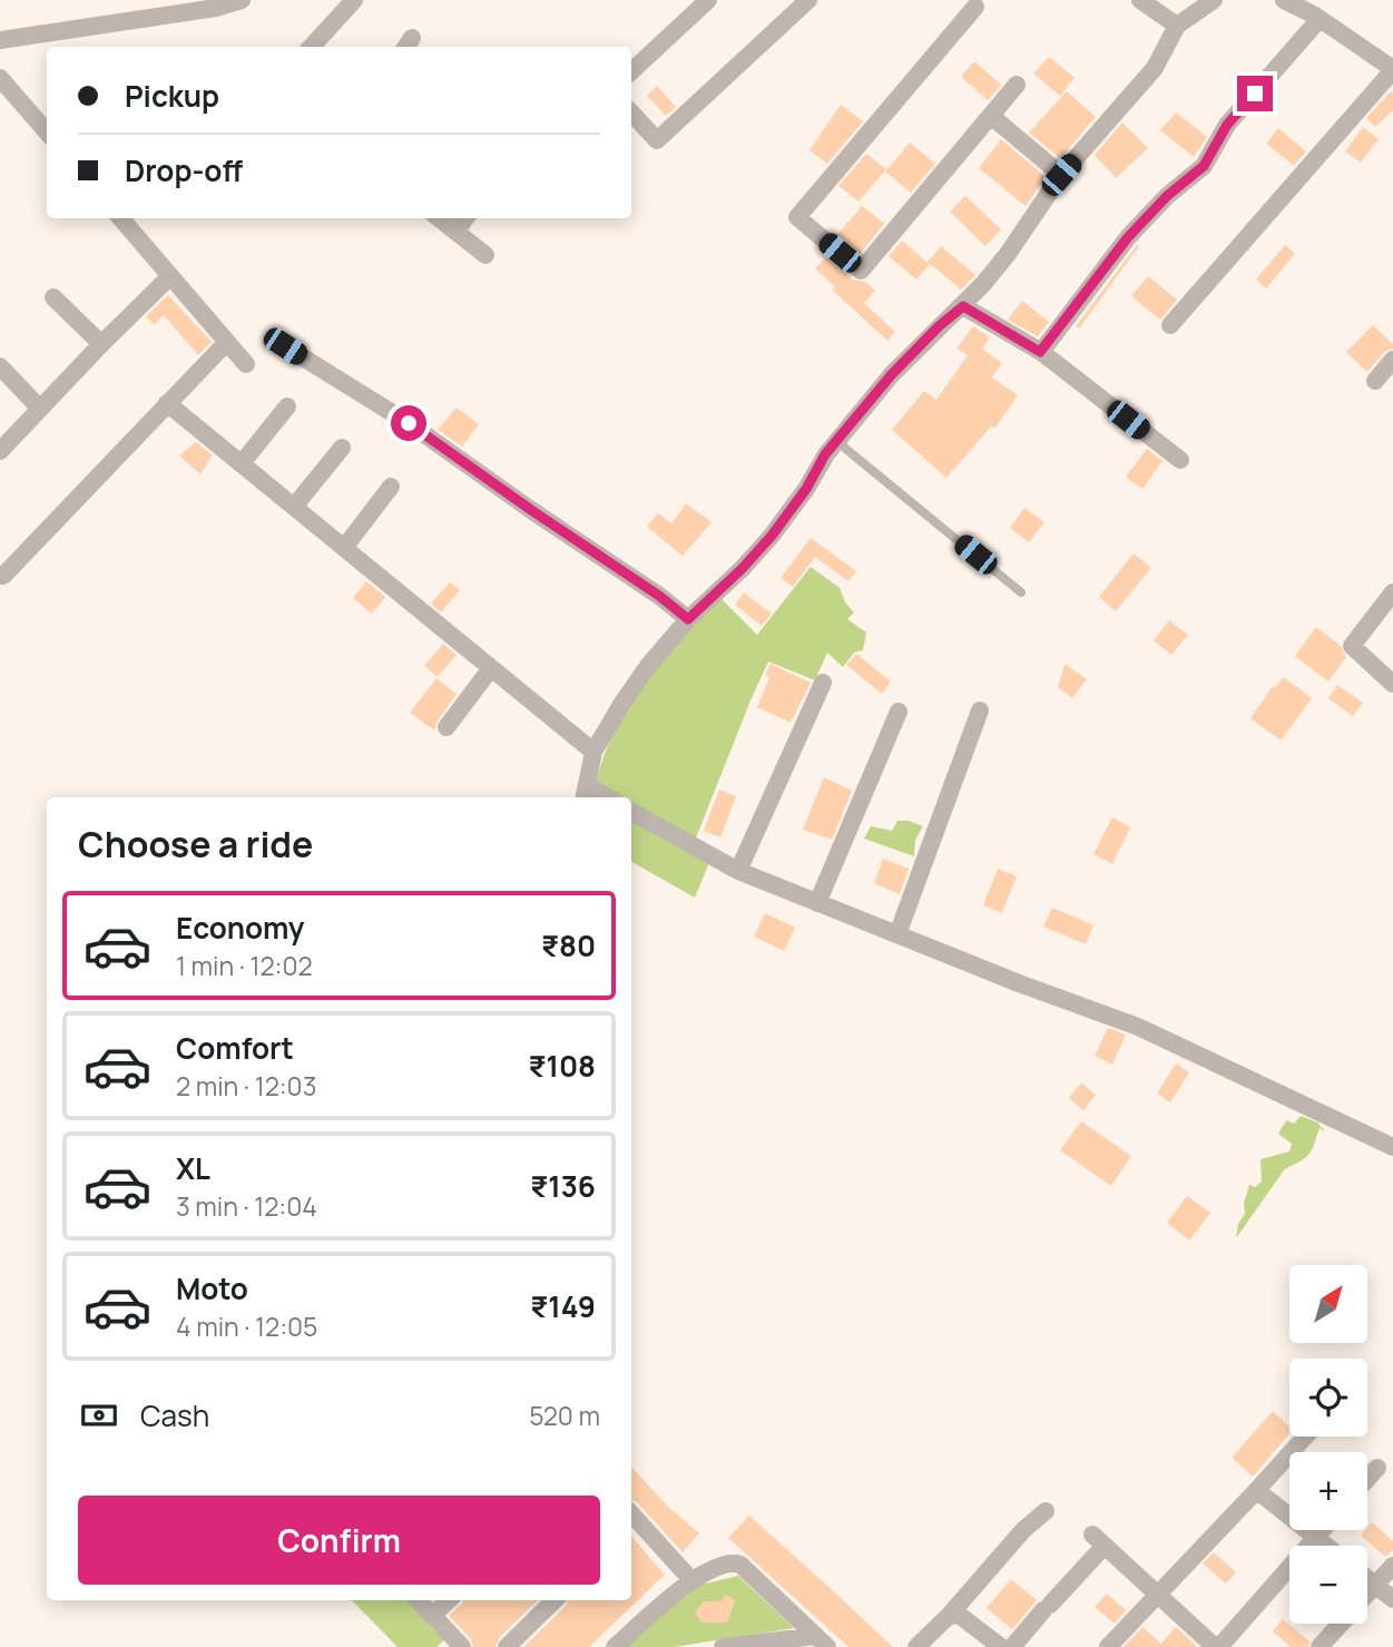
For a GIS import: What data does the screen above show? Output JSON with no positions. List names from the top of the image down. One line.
{"north":"top right","page":{"banner":["Pickup","Drop-off"],"heading":"Choose a ride","list":[{"name":"Economy","note":"1 min · 12:02","value":"₹80"},{"name":"Comfort","note":"2 min · 12:03","value":"₹108"},{"name":"XL","note":"3 min · 12:04","value":"₹136"},{"name":"Moto","note":"4 min · 12:05","value":"₹149"}],"map_buttons":["+","−"],"pay":["Cash","520 m"],"buttons":"Confirm"}}
